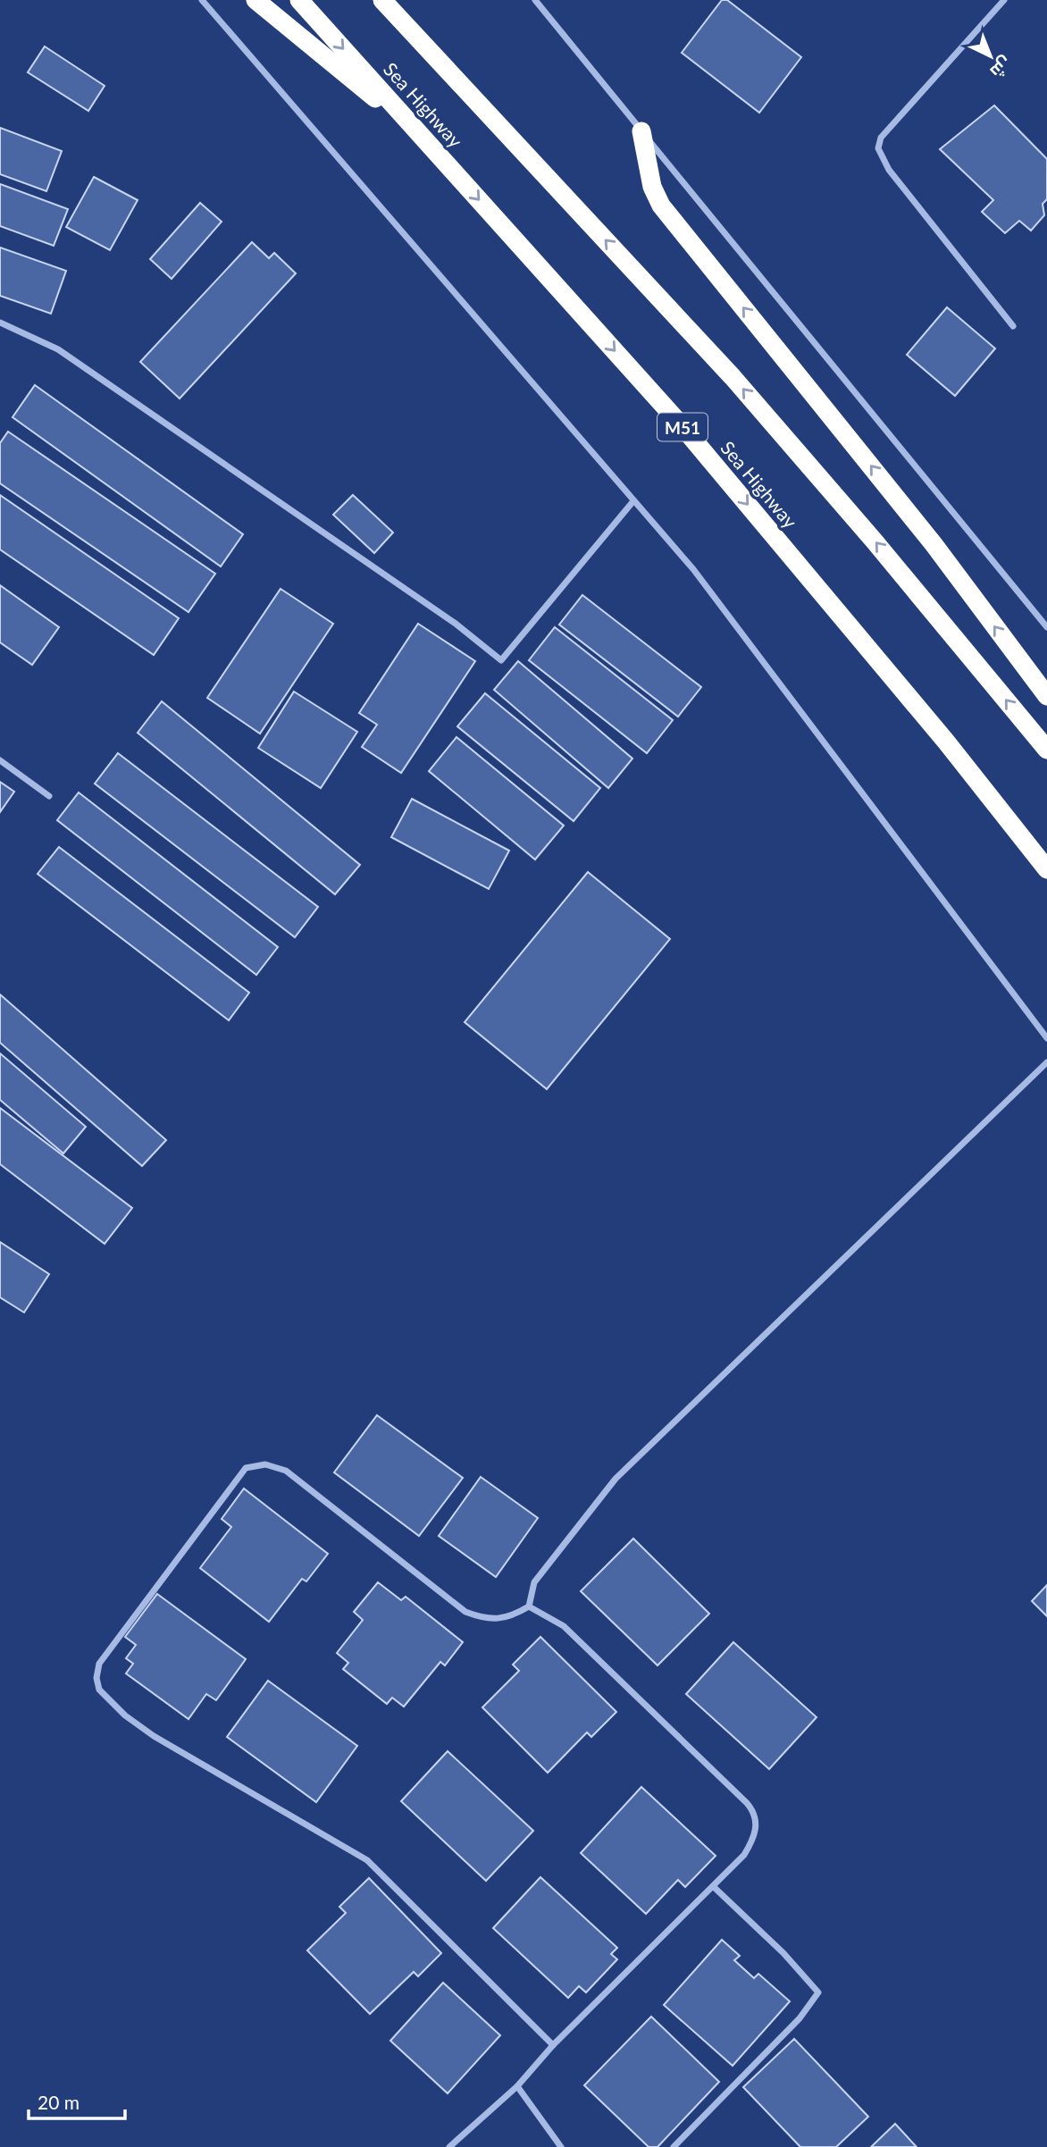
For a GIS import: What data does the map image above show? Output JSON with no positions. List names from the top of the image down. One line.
{"streets":{"highway":["Sea Highway","M51"]},"scale_bar":"20 m","north":"bottom right"}
